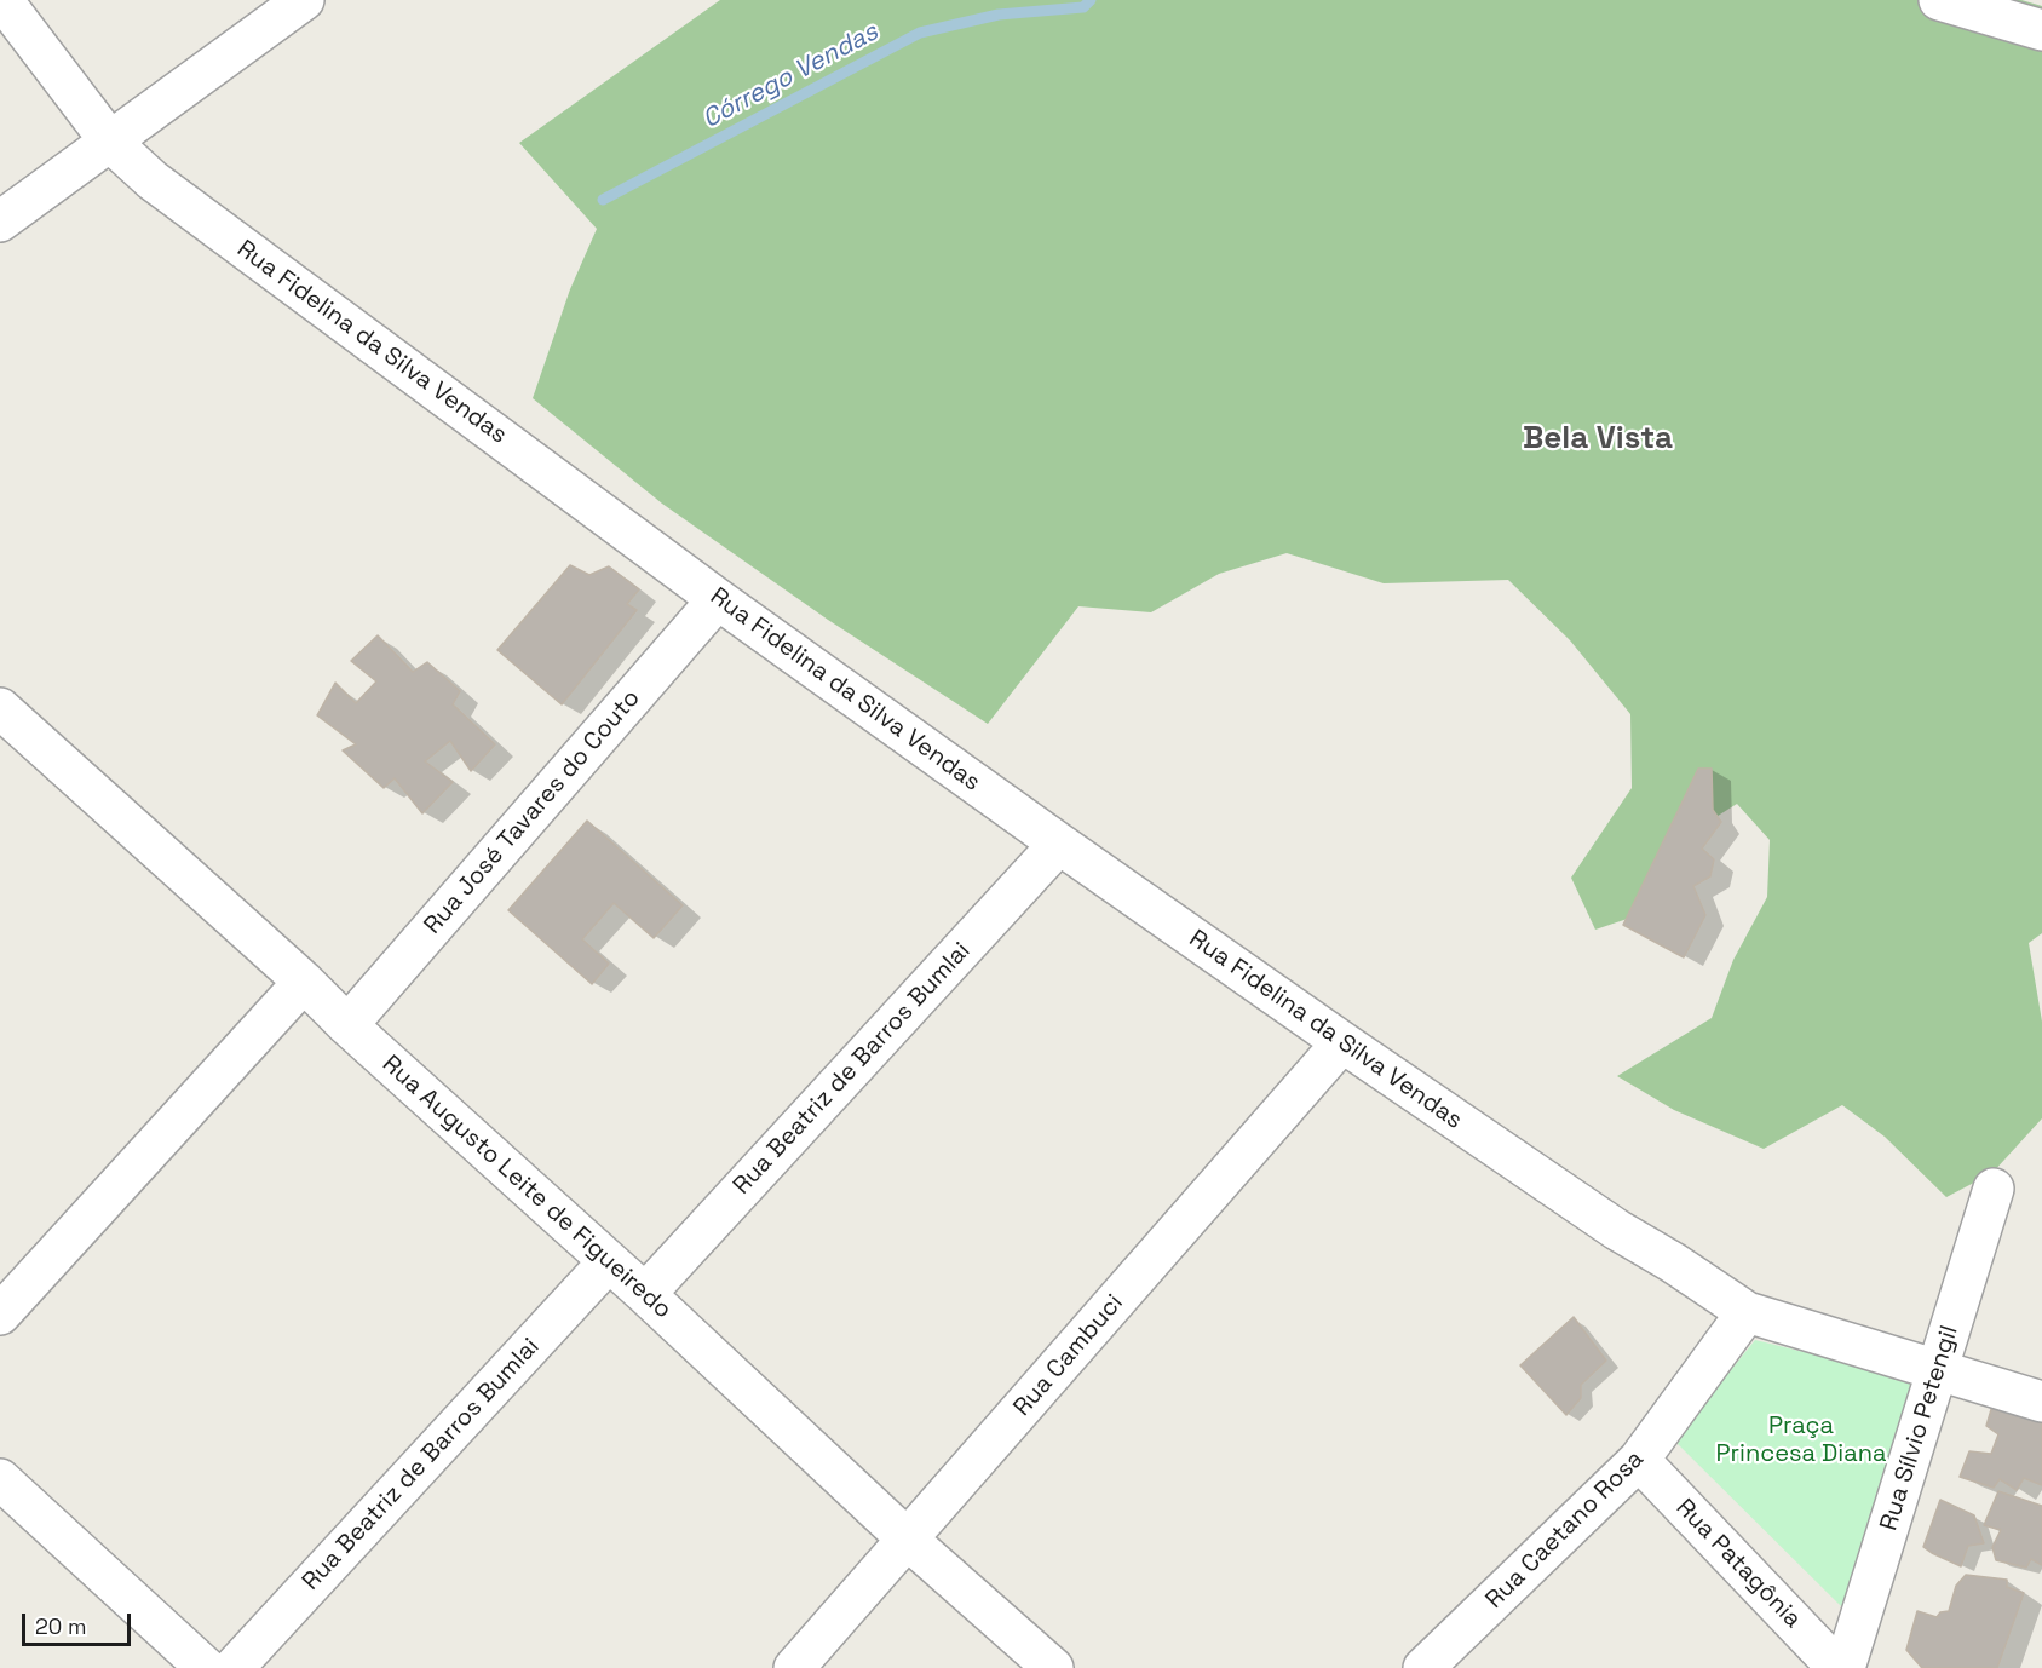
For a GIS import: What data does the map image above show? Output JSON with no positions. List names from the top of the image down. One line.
{"streets":{"street":["Rua Fidelina da Silva Vendas","Rua José Tavares do Couto","Rua Beatriz de Barros Bumlai","Rua Augusto Leite de Figueiredo","Rua Cambuci","Rua Sílvio Petengil","Rua Caetano Rosa","Rua Patagônia"]},"crossings":[["Rua Fidelina da Silva Vendas","Rua José Tavares do Couto"],["Rua Fidelina da Silva Vendas","Rua Beatriz de Barros Bumlai"],["Rua Fidelina da Silva Vendas","Rua Cambuci"],["Rua Fidelina da Silva Vendas","Rua Sílvio Petengil"],["Rua Fidelina da Silva Vendas","Rua Caetano Rosa"],["Rua José Tavares do Couto","Rua Augusto Leite de Figueiredo"],["Rua Beatriz de Barros Bumlai","Rua Augusto Leite de Figueiredo"],["Rua Augusto Leite de Figueiredo","Rua Cambuci"],["Rua Caetano Rosa","Rua Patagônia"]],"districts":["Bela Vista"],"water":["Córrego Vendas"],"parks":["Praça Princesa Diana"],"scale_bar":"20 m"}
